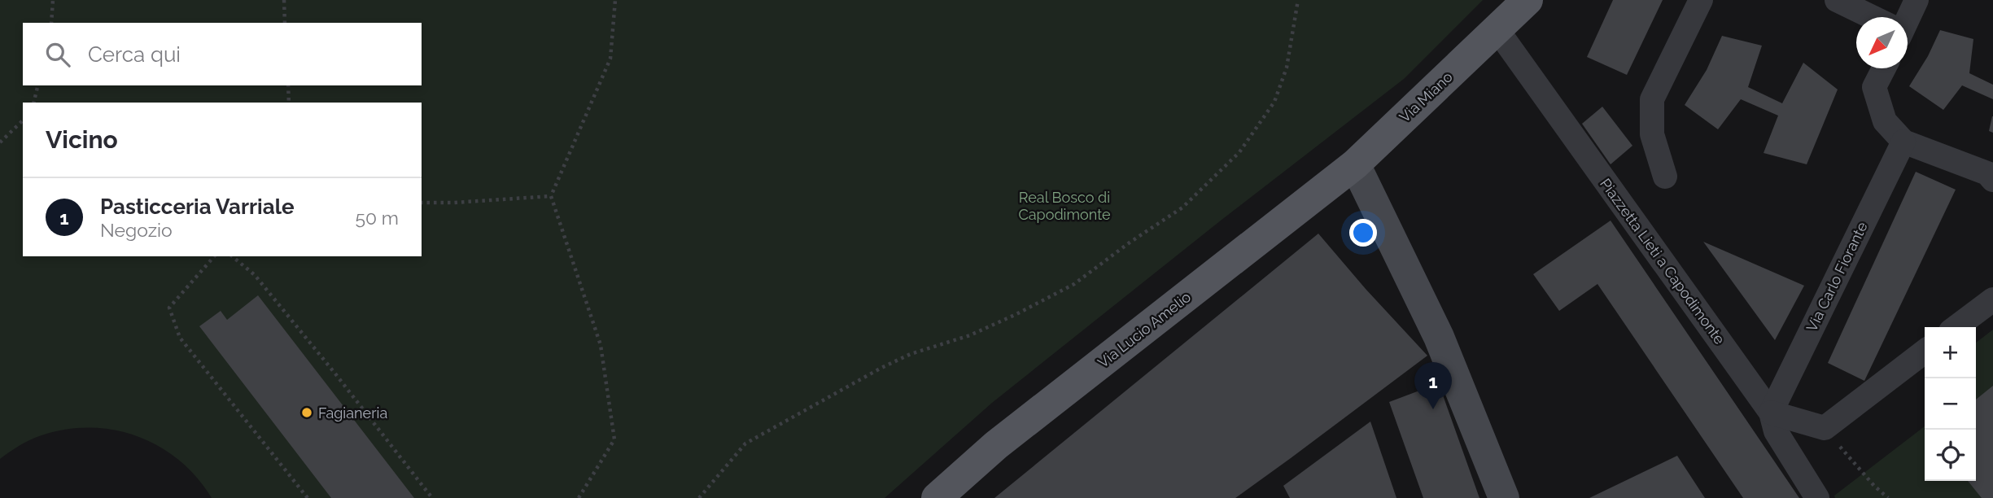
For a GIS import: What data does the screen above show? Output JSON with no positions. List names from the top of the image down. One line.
{"streets":{"main road":["Via Miano","Via Lucio Amelio"],"street":["Piazzetta Lieti a Capodimonte","Via Carlo Fiorante"]},"crossings":[["Via Miano","Piazzetta Lieti a Capodimonte"],["Via Miano","Via Lucio Amelio"],["Piazzetta Lieti a Capodimonte","Via Carlo Fiorante"]],"parks":["Real Bosco di Capodimonte"],"places":["Fagianeria"],"north":"bottom left","page":{"search":"Cerca qui","heading":"Vicino","list":[{"mark":"1","name":"Pasticceria Varriale","note":"Negozio","value":"50 m"}],"map_buttons":["+","−"],"pins":"1"}}
